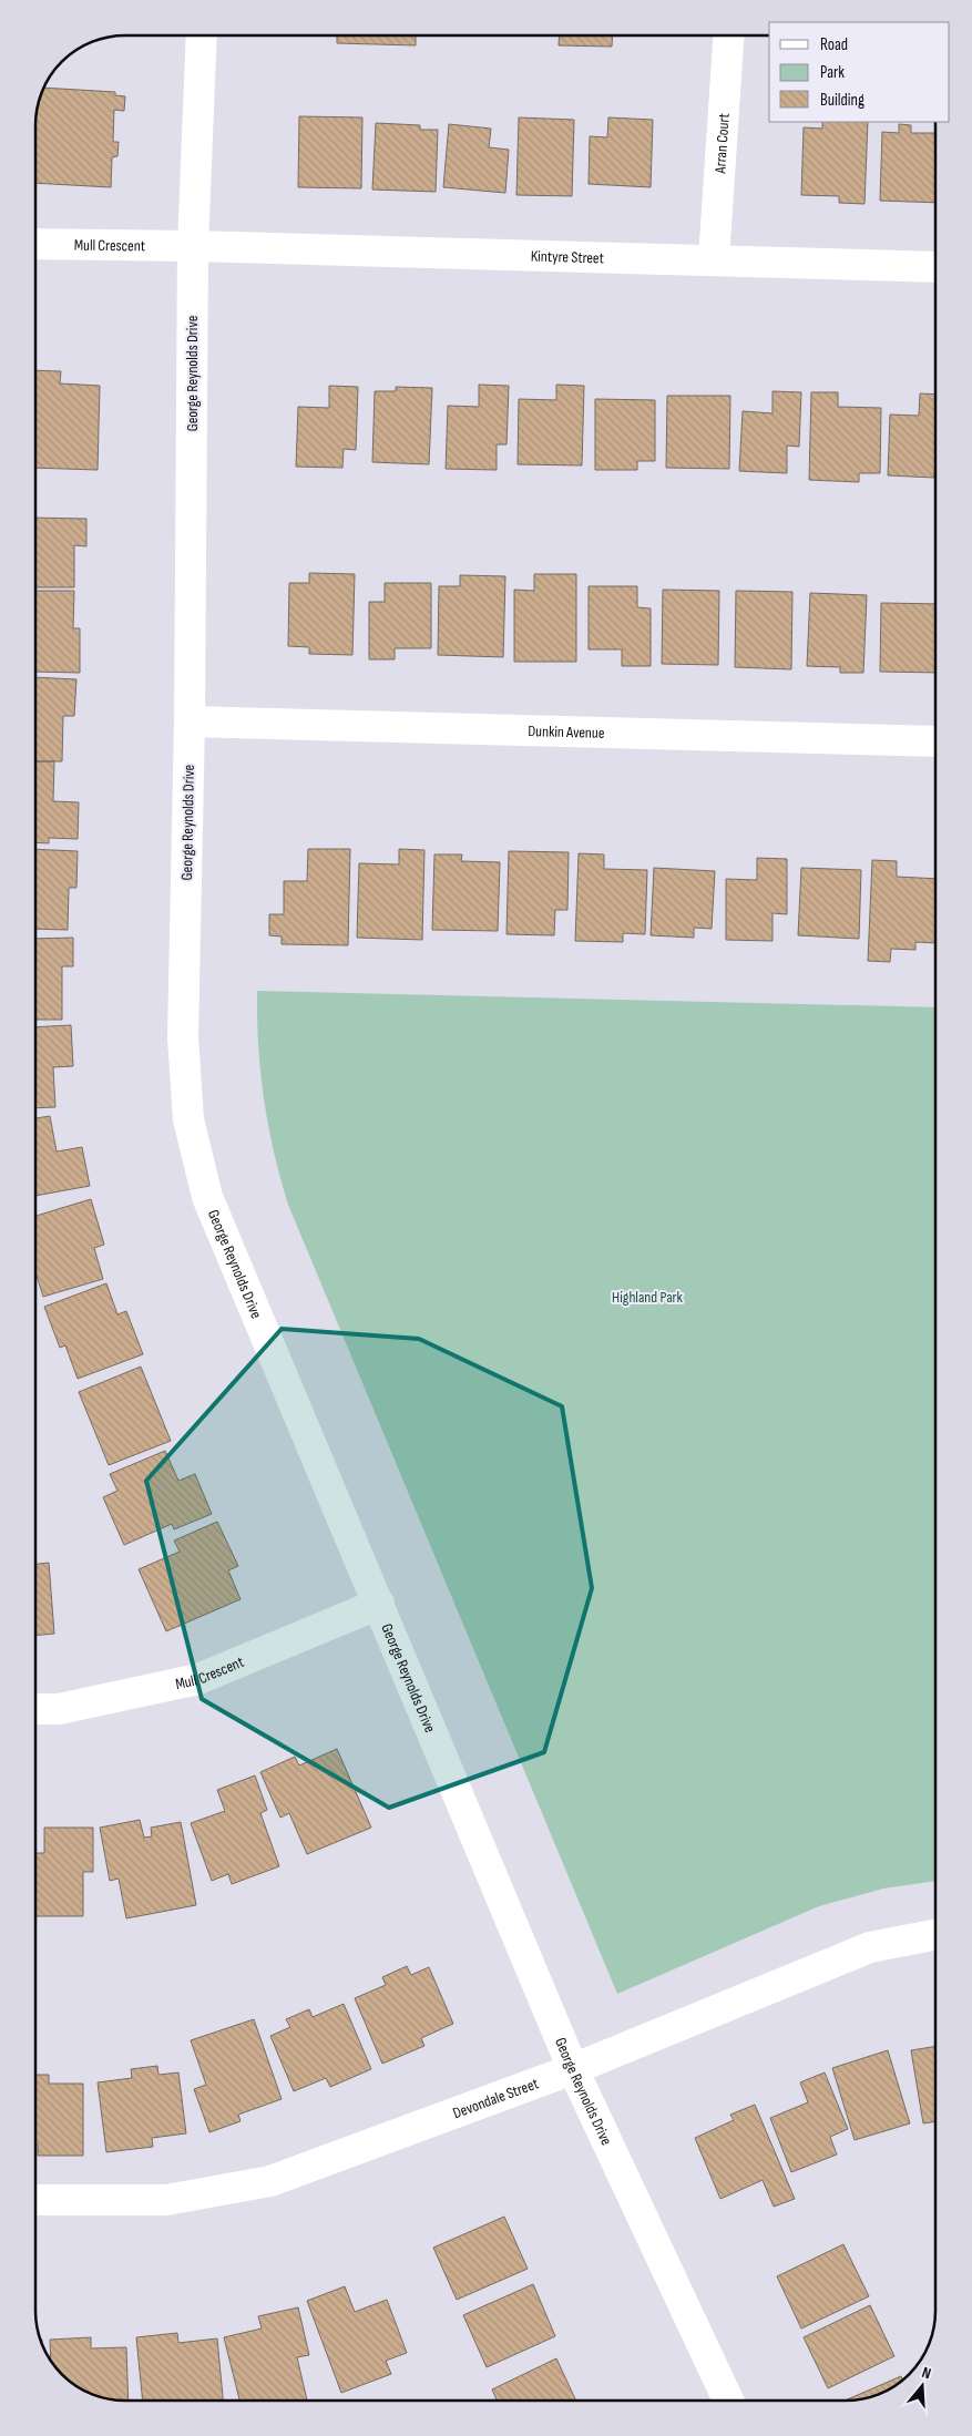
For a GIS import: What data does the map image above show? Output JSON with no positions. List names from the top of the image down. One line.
{"streets":{"street":["Arran Court","Mull Crescent","Kintyre Street","George Reynolds Drive","Dunkin Avenue","Devondale Street"]},"crossings":[["Arran Court","Kintyre Street"],["Mull Crescent","Kintyre Street"],["Mull Crescent","George Reynolds Drive"],["Kintyre Street","George Reynolds Drive"],["George Reynolds Drive","Dunkin Avenue"],["George Reynolds Drive","Devondale Street"]],"parks":["Highland Park"],"legend":["Road","Park","Building"],"north":"top"}
